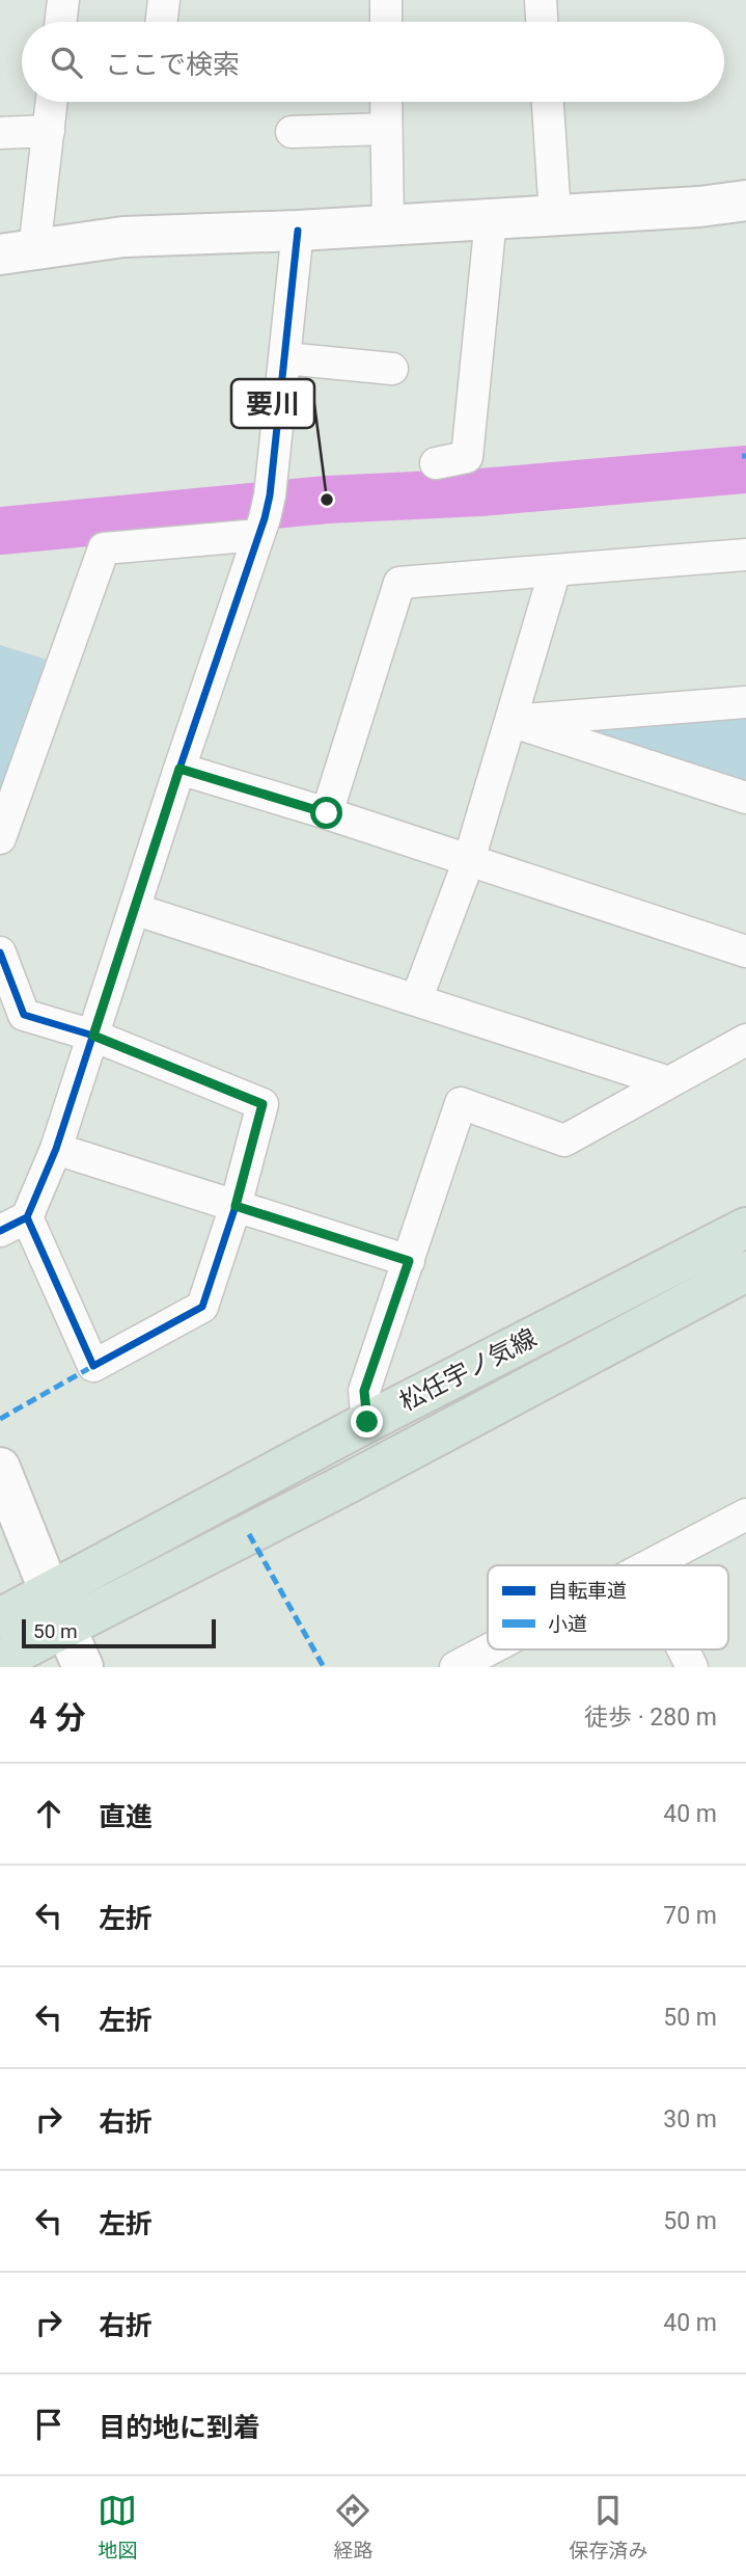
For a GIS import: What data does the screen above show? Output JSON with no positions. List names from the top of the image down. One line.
{"streets":{"main road":["松任宇ノ気線"]},"places":["要川"],"legend":["自転車道","小道"],"scale_bar":"50 m","page":{"search":"ここで検索","scale":"50 m","heading":["4 分","徒歩 · 280 m"],"list":[["直進","40 m"],["左折","70 m"],["左折","50 m"],["右折","30 m"],["左折","50 m"],["右折","40 m"],"目的地に到着"],"nav":["地図","経路","保存済み"]}}
